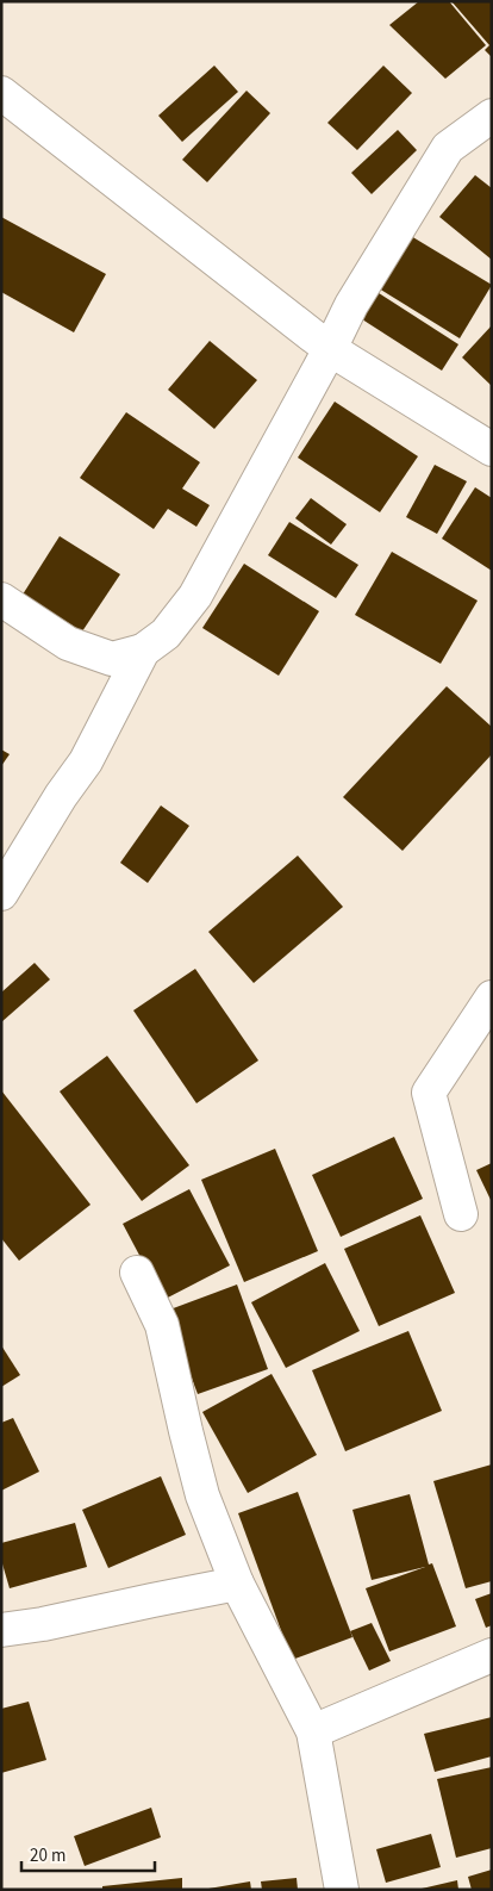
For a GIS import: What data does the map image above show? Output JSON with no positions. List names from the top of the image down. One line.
{"scale_bar":"20 m"}
